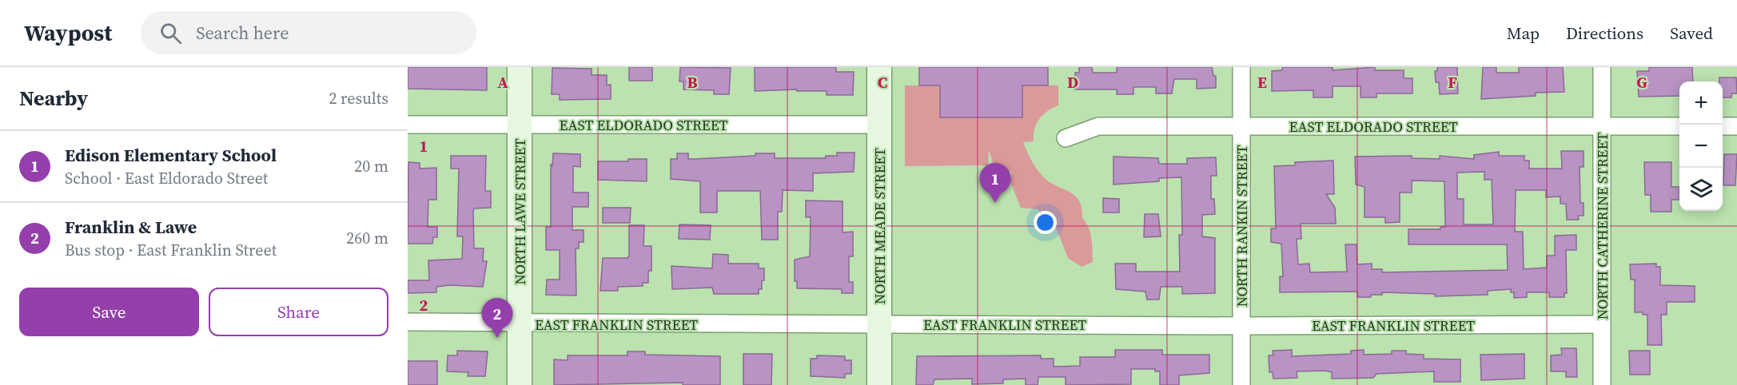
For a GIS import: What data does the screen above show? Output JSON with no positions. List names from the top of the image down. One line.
{"streets":{"main road":["NORTH LAWE STREET","NORTH MEADE STREET"],"street":["EAST ELDORADO STREET","NORTH RANKIN STREET","NORTH CATHERINE STREET","EAST FRANKLIN STREET"]},"crossings":[["EAST ELDORADO STREET","NORTH LAWE STREET"],["EAST ELDORADO STREET","NORTH MEADE STREET"],["EAST ELDORADO STREET","NORTH RANKIN STREET"],["EAST ELDORADO STREET","NORTH CATHERINE STREET"],["NORTH LAWE STREET","EAST FRANKLIN STREET"],["NORTH MEADE STREET","EAST FRANKLIN STREET"],["NORTH RANKIN STREET","EAST FRANKLIN STREET"],["NORTH CATHERINE STREET","EAST FRANKLIN STREET"]],"page":{"header":"Waypost","search":"Search here","nav":["Map","Directions","Saved"],"heading":["Nearby","2 results"],"map_buttons":["+","−"],"list":[{"mark":"1","name":"Edison Elementary School","note":"School · East Eldorado Street","value":"20 m"},{"mark":"2","name":"Franklin & Lawe","note":"Bus stop · East Franklin Street","value":"260 m"}],"pins":["1","2"],"buttons":["Save","Share"]},"grid":{"columns":["A","B","C","D","E","F","G"],"rows":["1","2"]}}
